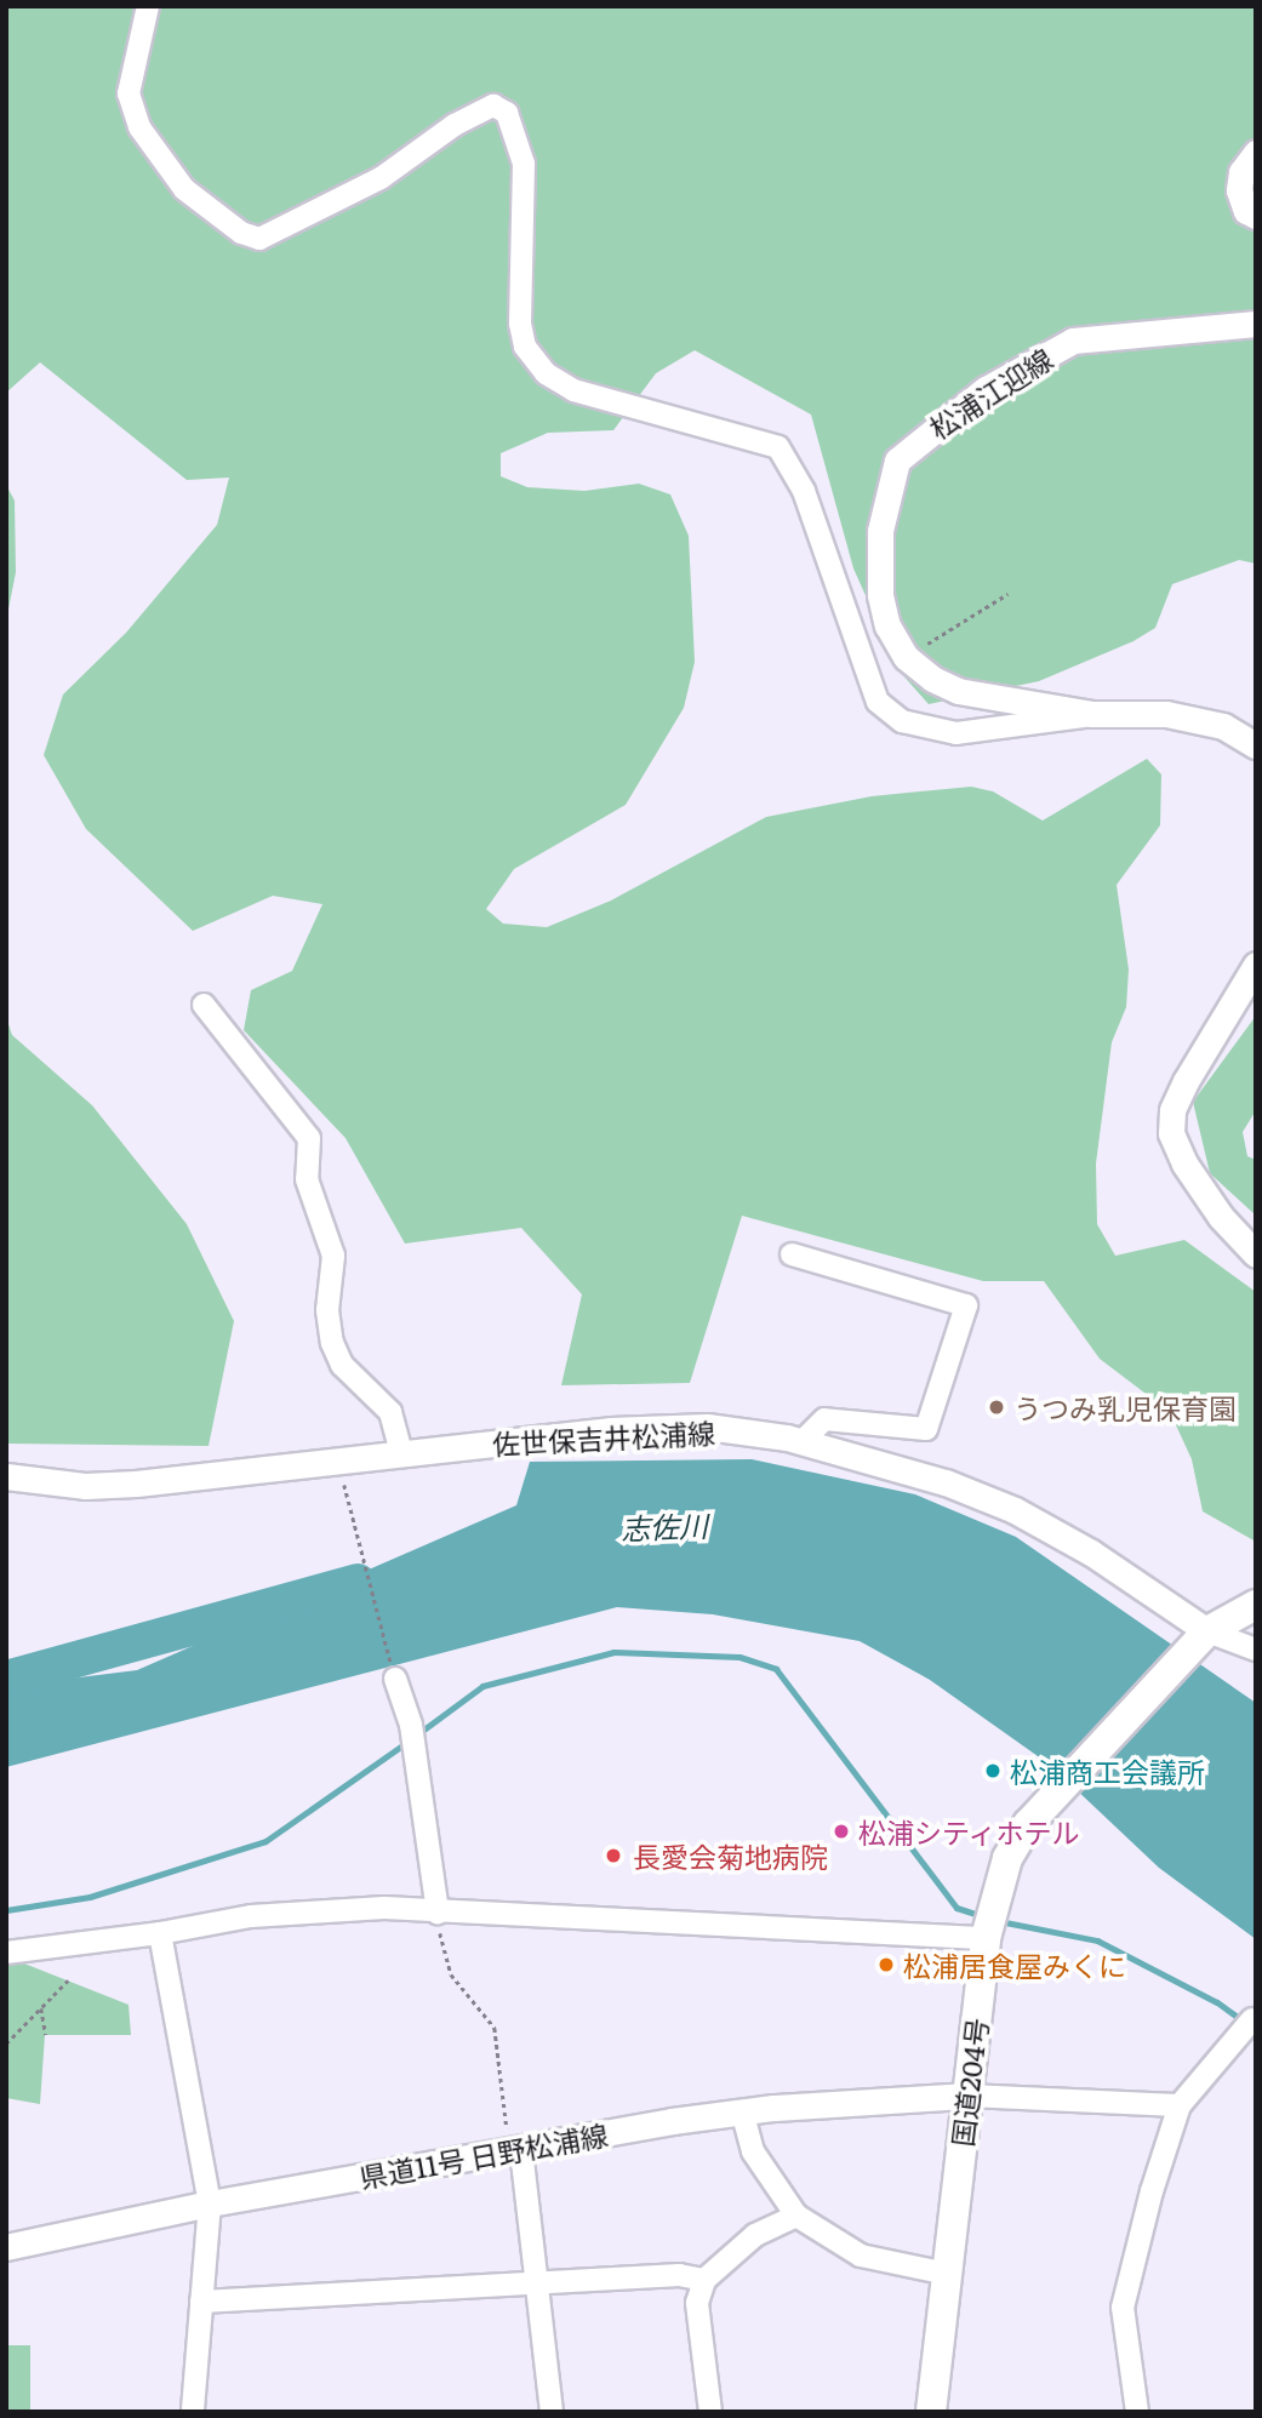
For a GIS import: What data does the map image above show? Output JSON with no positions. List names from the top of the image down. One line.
{"streets":{"highway":["国道204号"],"main road":["松浦江迎線","佐世保吉井松浦線","県道11号 日野松浦線"]},"crossings":[["佐世保吉井松浦線","国道204号"],["国道204号","県道11号 日野松浦線"]],"water":["志佐川"],"places":["うつみ乳児保育園","松浦商工会議所","松浦シティホテル","長愛会菊地病院","松浦居食屋みくに"]}
